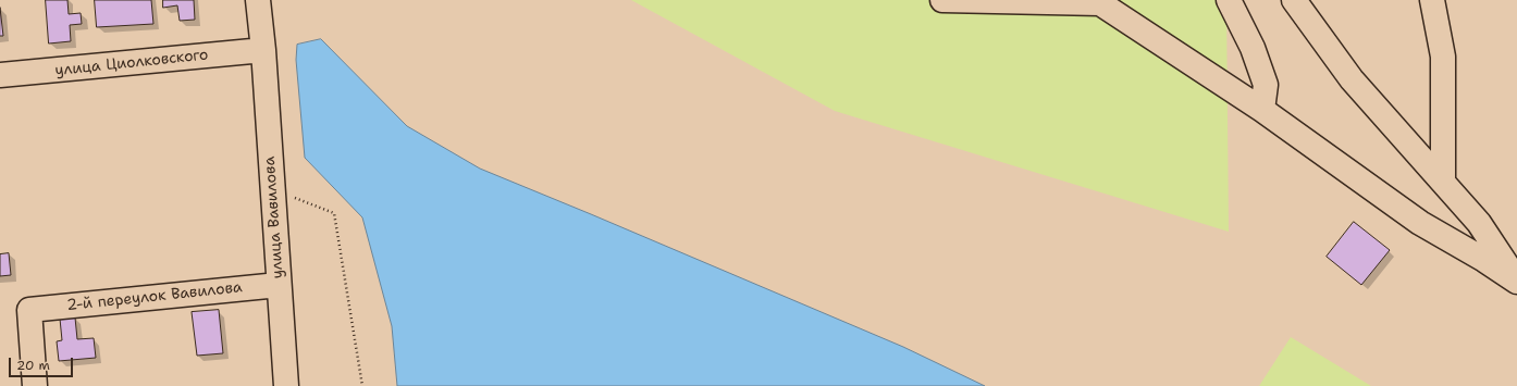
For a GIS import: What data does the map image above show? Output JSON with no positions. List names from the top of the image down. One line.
{"streets":{"street":["улица Циолковского","улица Вавилова","2-й переулок Вавилова"]},"crossings":[["улица Циолковского","улица Вавилова"],["улица Вавилова","2-й переулок Вавилова"]],"scale_bar":"20 m"}
